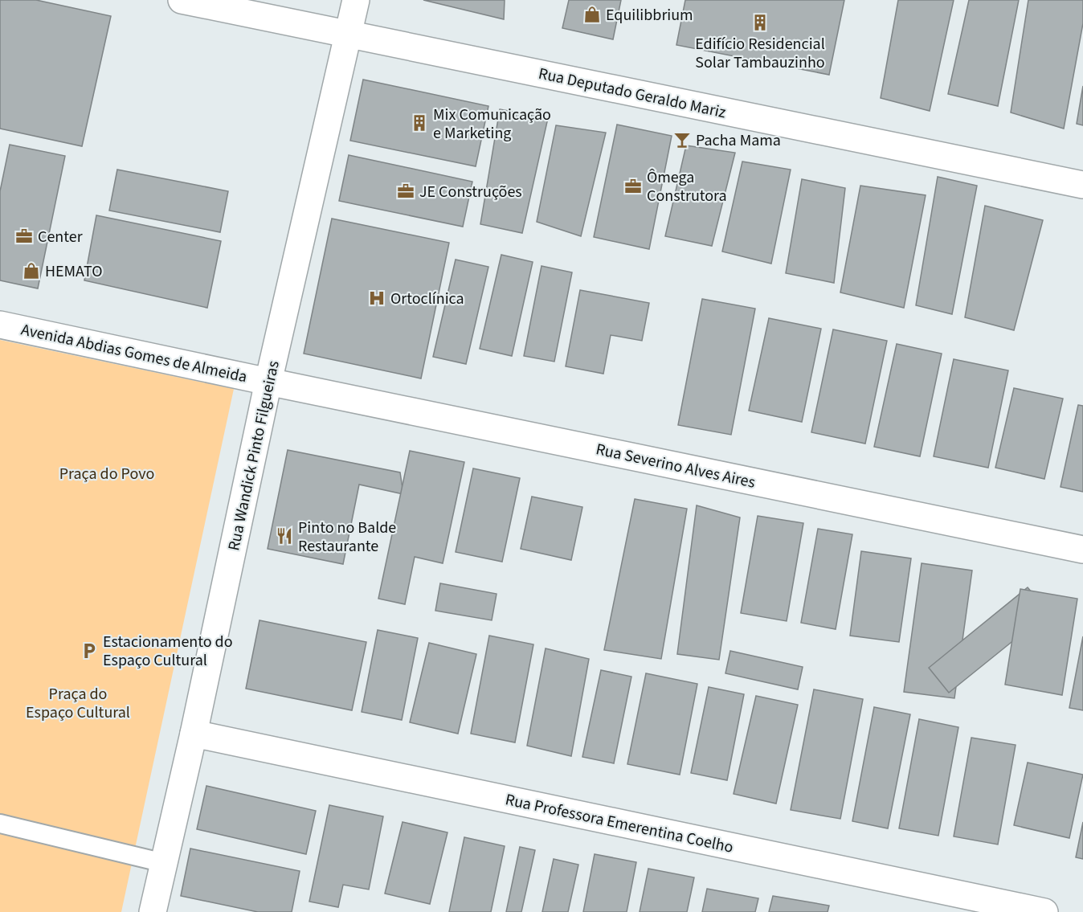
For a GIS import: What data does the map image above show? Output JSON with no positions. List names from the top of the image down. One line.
{"streets":{"street":["Rua Deputado Geraldo Mariz","Avenida Abdias Gomes de Almeida","Rua Wandick Pinto Filgueiras","Rua Severino Alves Aires","Rua Professora Emerentina Coelho"]},"crossings":[["Rua Deputado Geraldo Mariz","Rua Wandick Pinto Filgueiras"],["Avenida Abdias Gomes de Almeida","Rua Wandick Pinto Filgueiras"],["Avenida Abdias Gomes de Almeida","Rua Severino Alves Aires"],["Rua Wandick Pinto Filgueiras","Rua Severino Alves Aires"],["Rua Wandick Pinto Filgueiras","Rua Professora Emerentina Coelho"]],"parks":["Praça do Povo","Praça do Espaço Cultural"],"places":{"shop":["Equilibbrium","HEMATO"],"building":["Edifício Residencial Solar Tambauzinho","Mix Comunicação e Marketing"],"bar":["Pacha Mama"],"office":["Ômega Construtora","JE Construções","Center"],"hospital":["Ortoclínica"],"restaurant":["Pinto no Balde Restaurante"],"parking":["Estacionamento do Espaço Cultural"]}}
